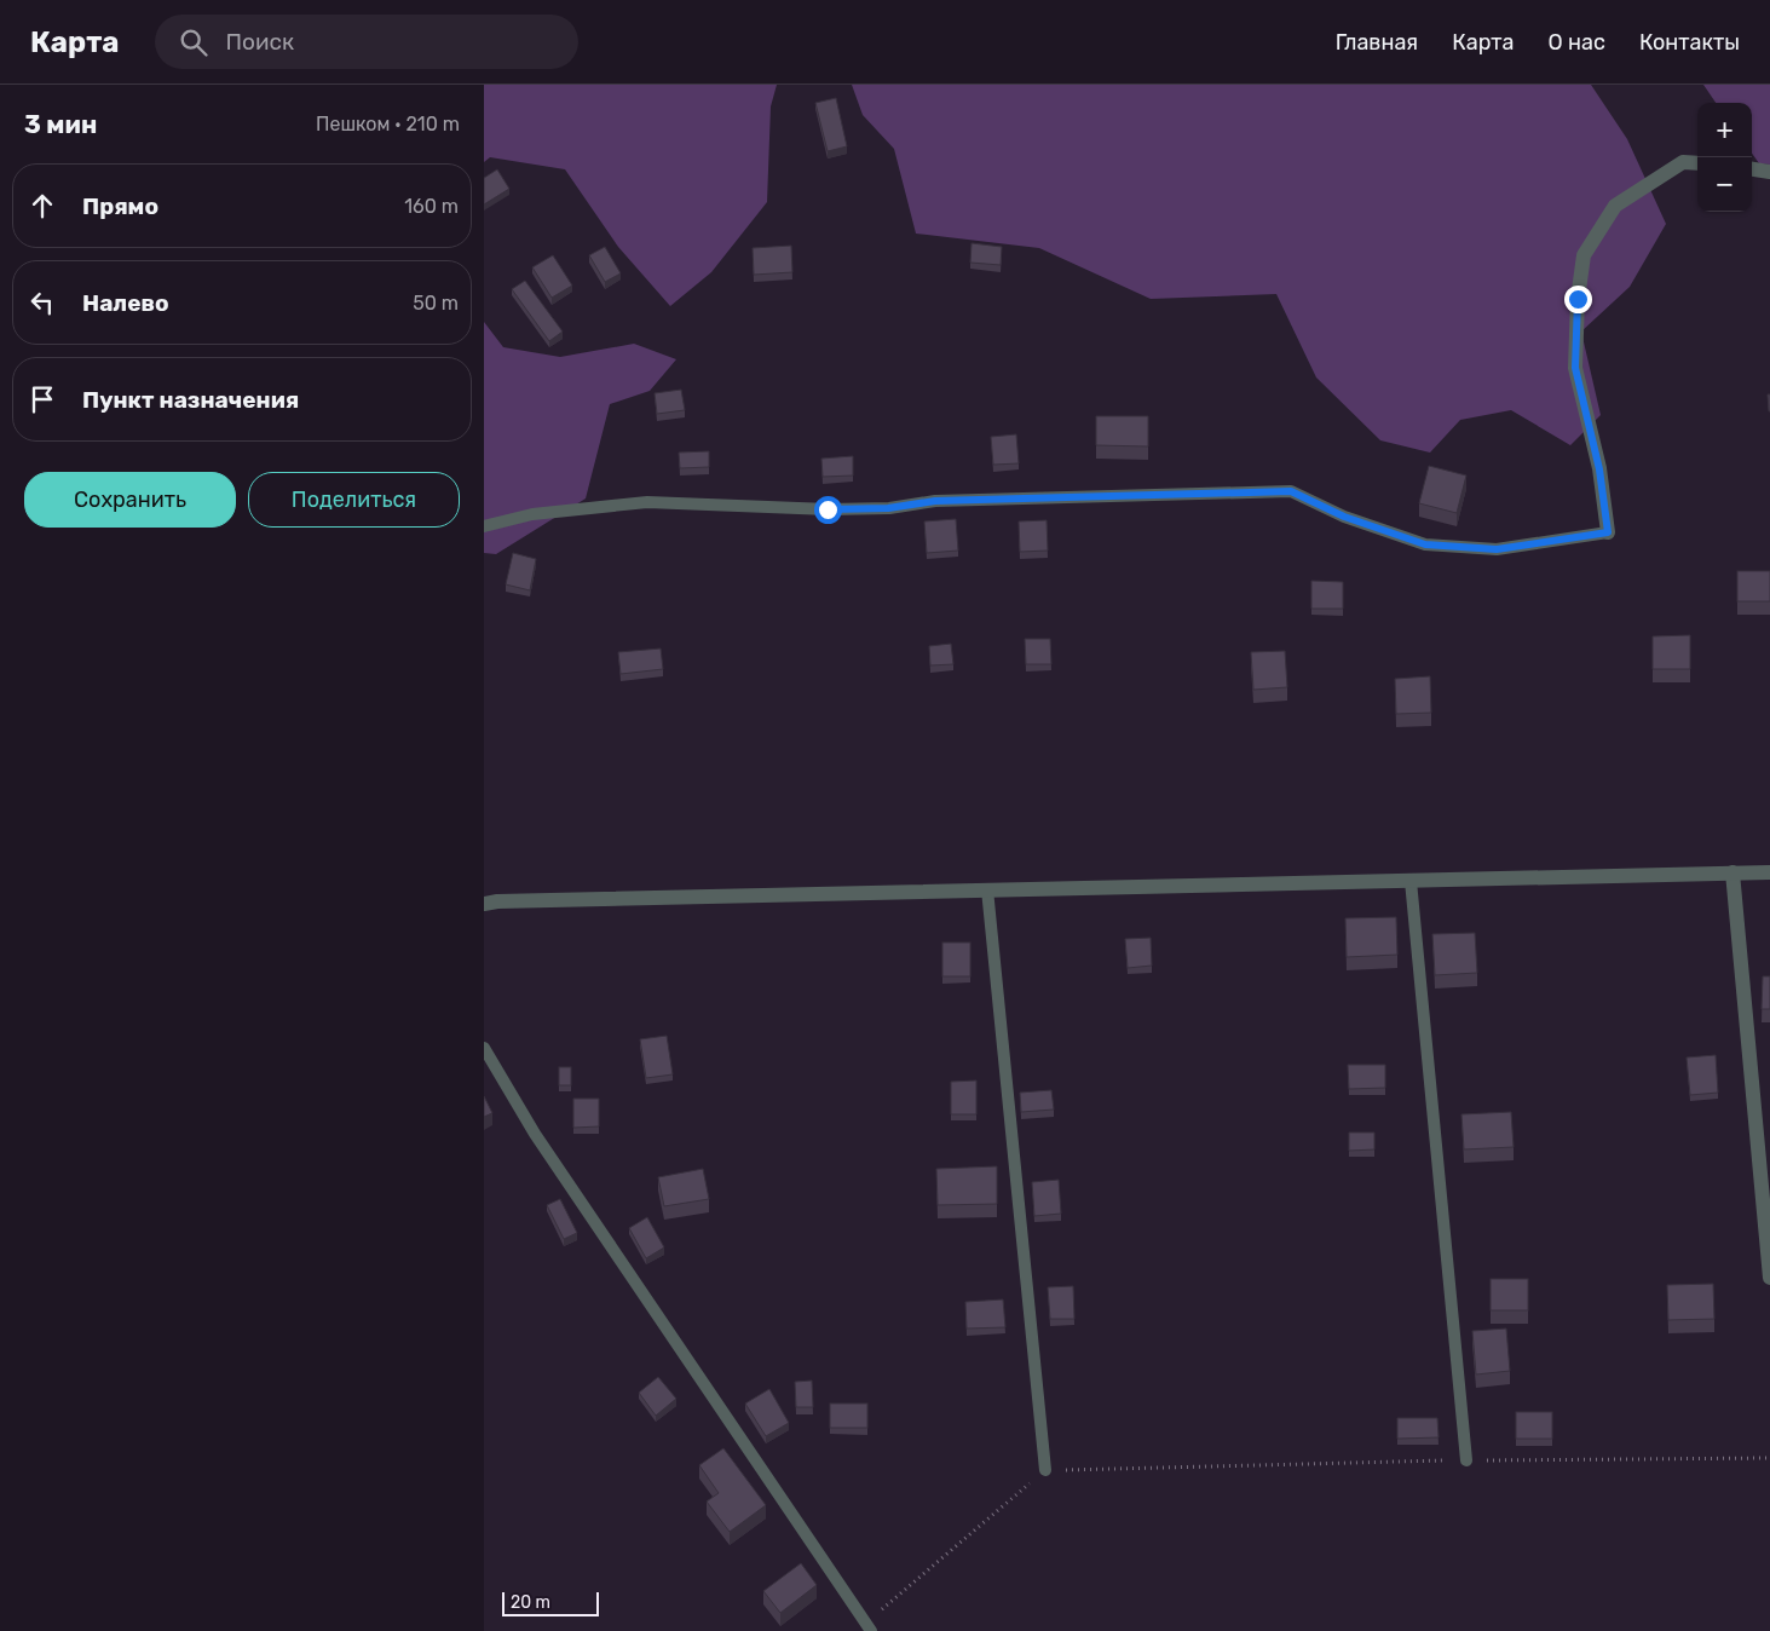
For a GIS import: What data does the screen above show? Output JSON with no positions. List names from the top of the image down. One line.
{"scale_bar":"20 m","page":{"header":"Карта","search":"Поиск","nav":["Главная","Карта","О нас","Контакты"],"heading":["3 мин","Пешком · 210 m"],"map_buttons":["+","−"],"list":[["Прямо","160 m"],["Налево","50 m"],"Пункт назначения"],"buttons":["Сохранить","Поделиться"],"scale":"20 m"}}
